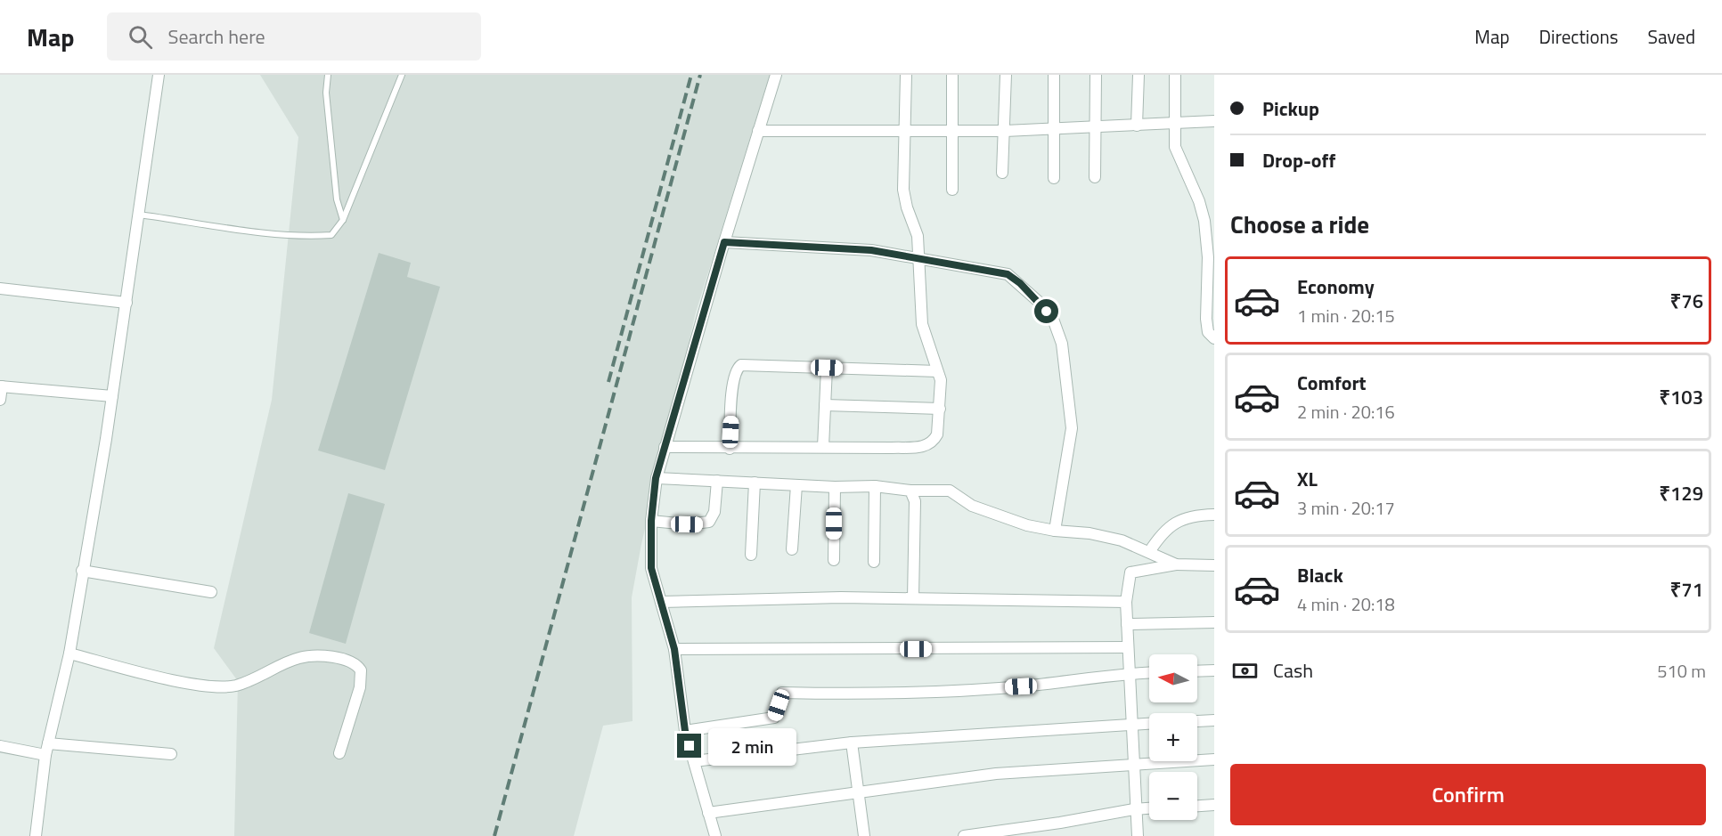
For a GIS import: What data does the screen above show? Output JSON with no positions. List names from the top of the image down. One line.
{"north":"left","page":{"header":"Map","search":"Search here","nav":["Map","Directions","Saved"],"banner":["Pickup","Drop-off"],"heading":"Choose a ride","list":[{"name":"Economy","note":"1 min · 20:15","value":"₹76"},{"name":"Comfort","note":"2 min · 20:16","value":"₹103"},{"name":"XL","note":"3 min · 20:17","value":"₹129"},{"name":"Black","note":"4 min · 20:18","value":"₹71"}],"pay":["Cash","510 m"],"map_buttons":["+","−"],"bubble":"2 min","buttons":"Confirm"}}
